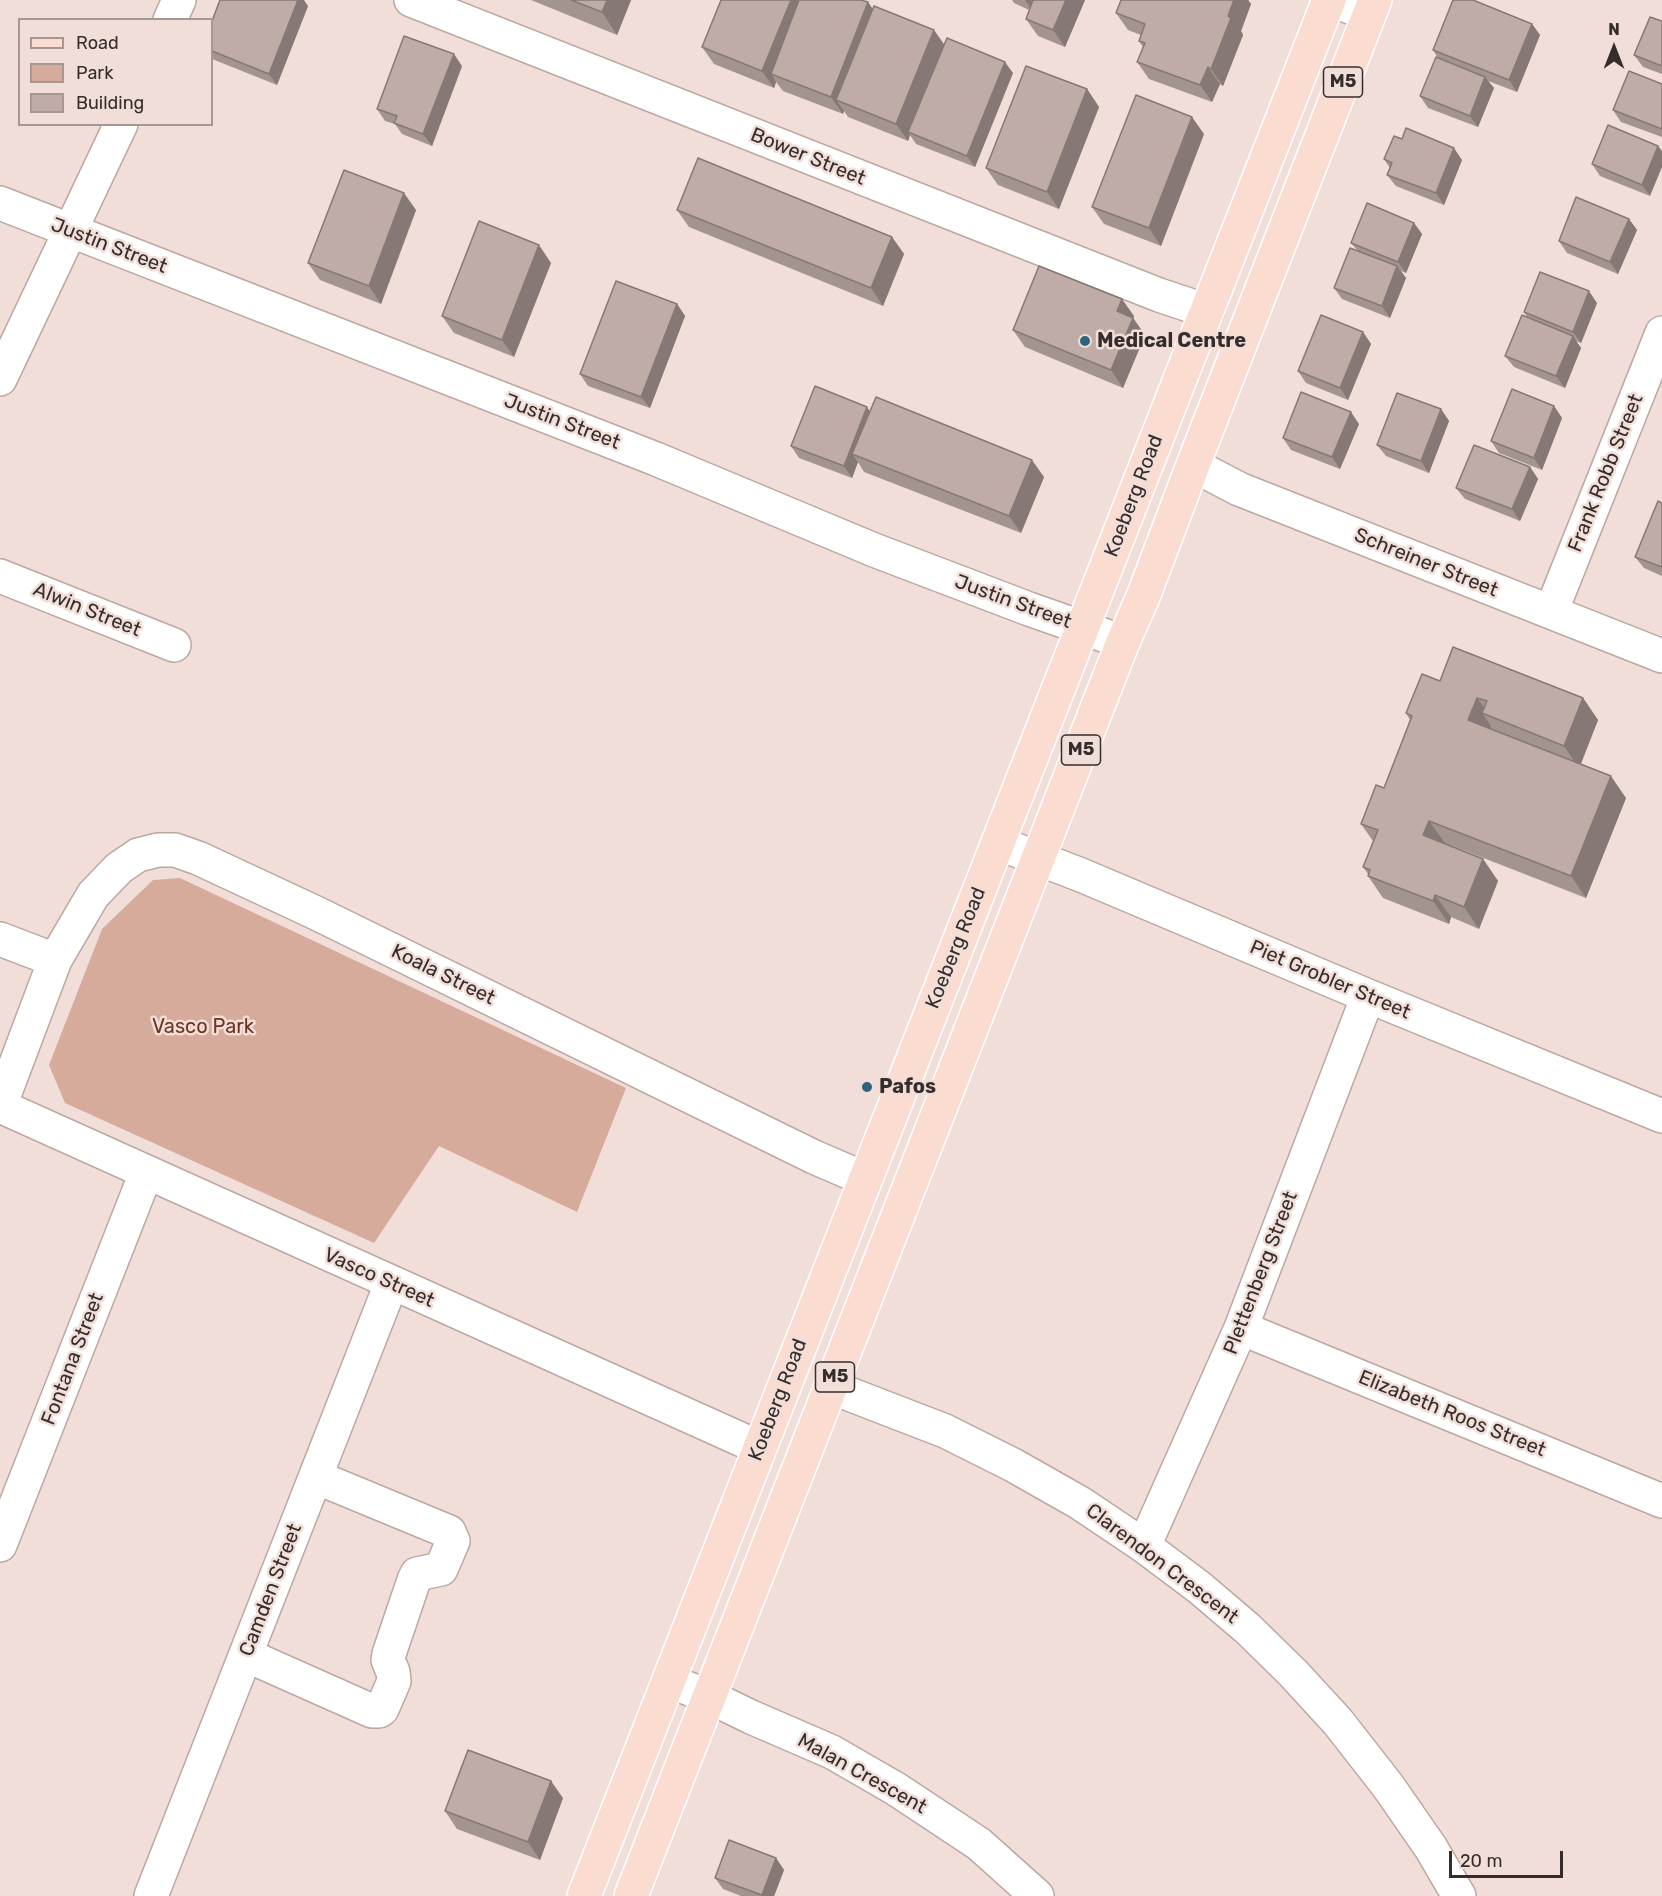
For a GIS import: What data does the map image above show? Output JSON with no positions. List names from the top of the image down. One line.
{"streets":{"main road":["M5","Koeberg Road"],"street":["Bower Street","Justin Street","Frank Robb Street","Schreiner Street","Alwin Street","Koala Street","Piet Grobler Street","Plettenberg Street","Vasco Street","Fontana Street","Elizabeth Roos Street","Clarendon Crescent","Camden Street","Malan Crescent"]},"crossings":[["M5","Justin Street"],["M5","Schreiner Street"],["M5","Piet Grobler Street"],["M5","Clarendon Crescent"],["M5","Malan Crescent"],["Bower Street","Koeberg Road"],["Justin Street","Koeberg Road"],["Frank Robb Street","Schreiner Street"],["Koeberg Road","Koala Street"],["Koeberg Road","Piet Grobler Street"],["Koeberg Road","Vasco Street"],["Koeberg Road","Malan Crescent"],["Koala Street","Vasco Street"],["Piet Grobler Street","Plettenberg Street"],["Plettenberg Street","Elizabeth Roos Street"],["Plettenberg Street","Clarendon Crescent"],["Vasco Street","Fontana Street"],["Vasco Street","Camden Street"]],"parks":["Vasco Park"],"places":["Medical Centre","Pafos"],"legend":["Road","Park","Building"],"scale_bar":"20 m","north":"top"}
